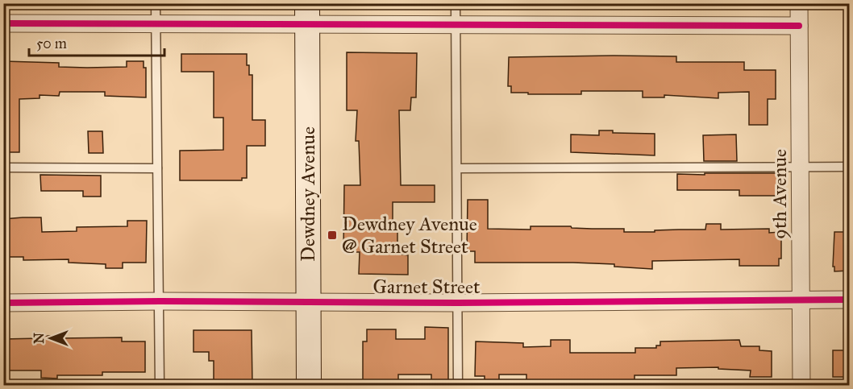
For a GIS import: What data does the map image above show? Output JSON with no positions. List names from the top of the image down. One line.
{"streets":{"main road":["Dewdney Avenue"],"street":["9th Avenue","Garnet Street"]},"crossings":[["Dewdney Avenue","Garnet Street"],["9th Avenue","Garnet Street"]],"places":{"transit":["Dewdney Avenue @ Garnet Street"]},"scale_bar":"50 m","north":"left"}
